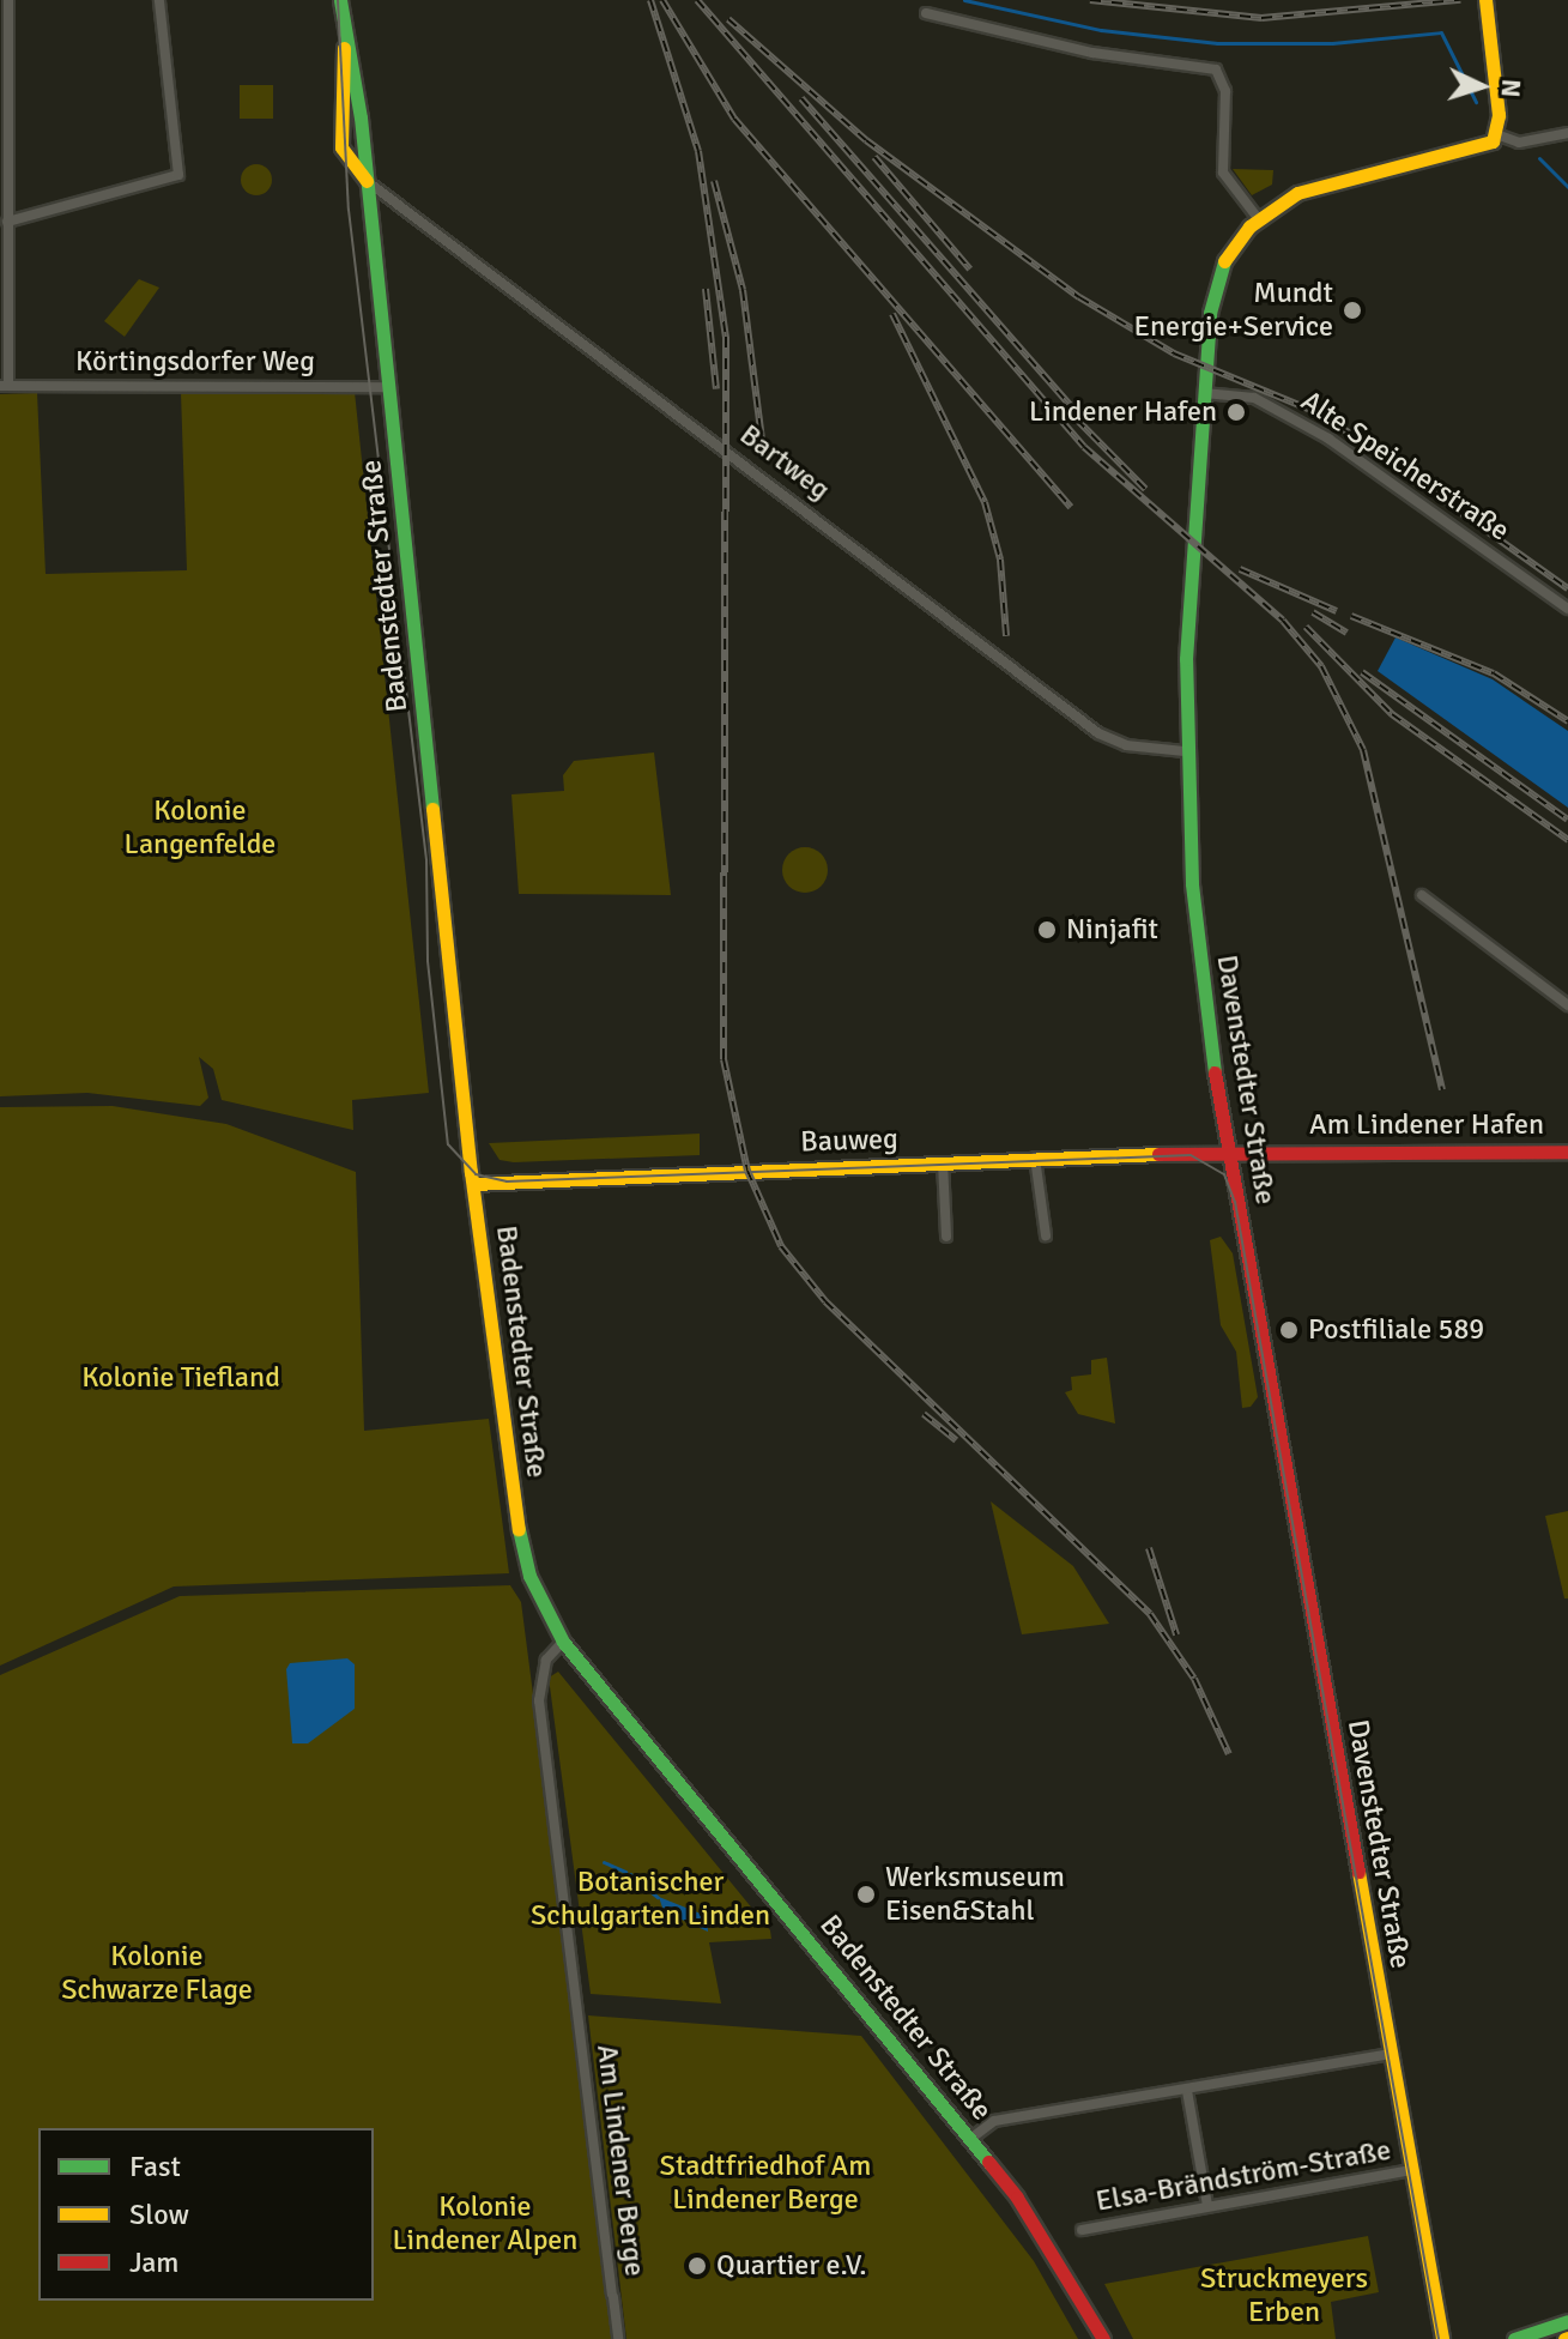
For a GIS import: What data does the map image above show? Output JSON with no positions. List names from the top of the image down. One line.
{"streets":{"main road":["Badenstedter Straße","Davenstedter Straße","Am Lindener Hafen","Bauweg"],"street":["Körtingsdorfer Weg","Bartweg","Alte Speicherstraße","Am Lindener Berge","Elsa-Brändström-Straße"]},"crossings":[["Körtingsdorfer Weg","Badenstedter Straße"],["Bartweg","Badenstedter Straße"],["Bartweg","Davenstedter Straße"],["Alte Speicherstraße","Davenstedter Straße"],["Badenstedter Straße","Bauweg"],["Badenstedter Straße","Am Lindener Berge"],["Davenstedter Straße","Am Lindener Hafen"],["Davenstedter Straße","Bauweg"],["Davenstedter Straße","Elsa-Brändström-Straße"],["Am Lindener Hafen","Bauweg"]],"parks":["Kolonie Langenfelde","Kolonie Tiefland","Botanischer Schulgarten Linden","Kolonie Schwarze Flage","Stadtfriedhof Am Lindener Berge","Kolonie Lindener Alpen","Struckmeyers Erben"],"places":["Mundt Energie+Service","Lindener Hafen","Ninjafit","Postfiliale 589","Werksmuseum Eisen&Stahl","Quartier e.V."],"legend":["Fast","Slow","Jam"],"north":"right"}
